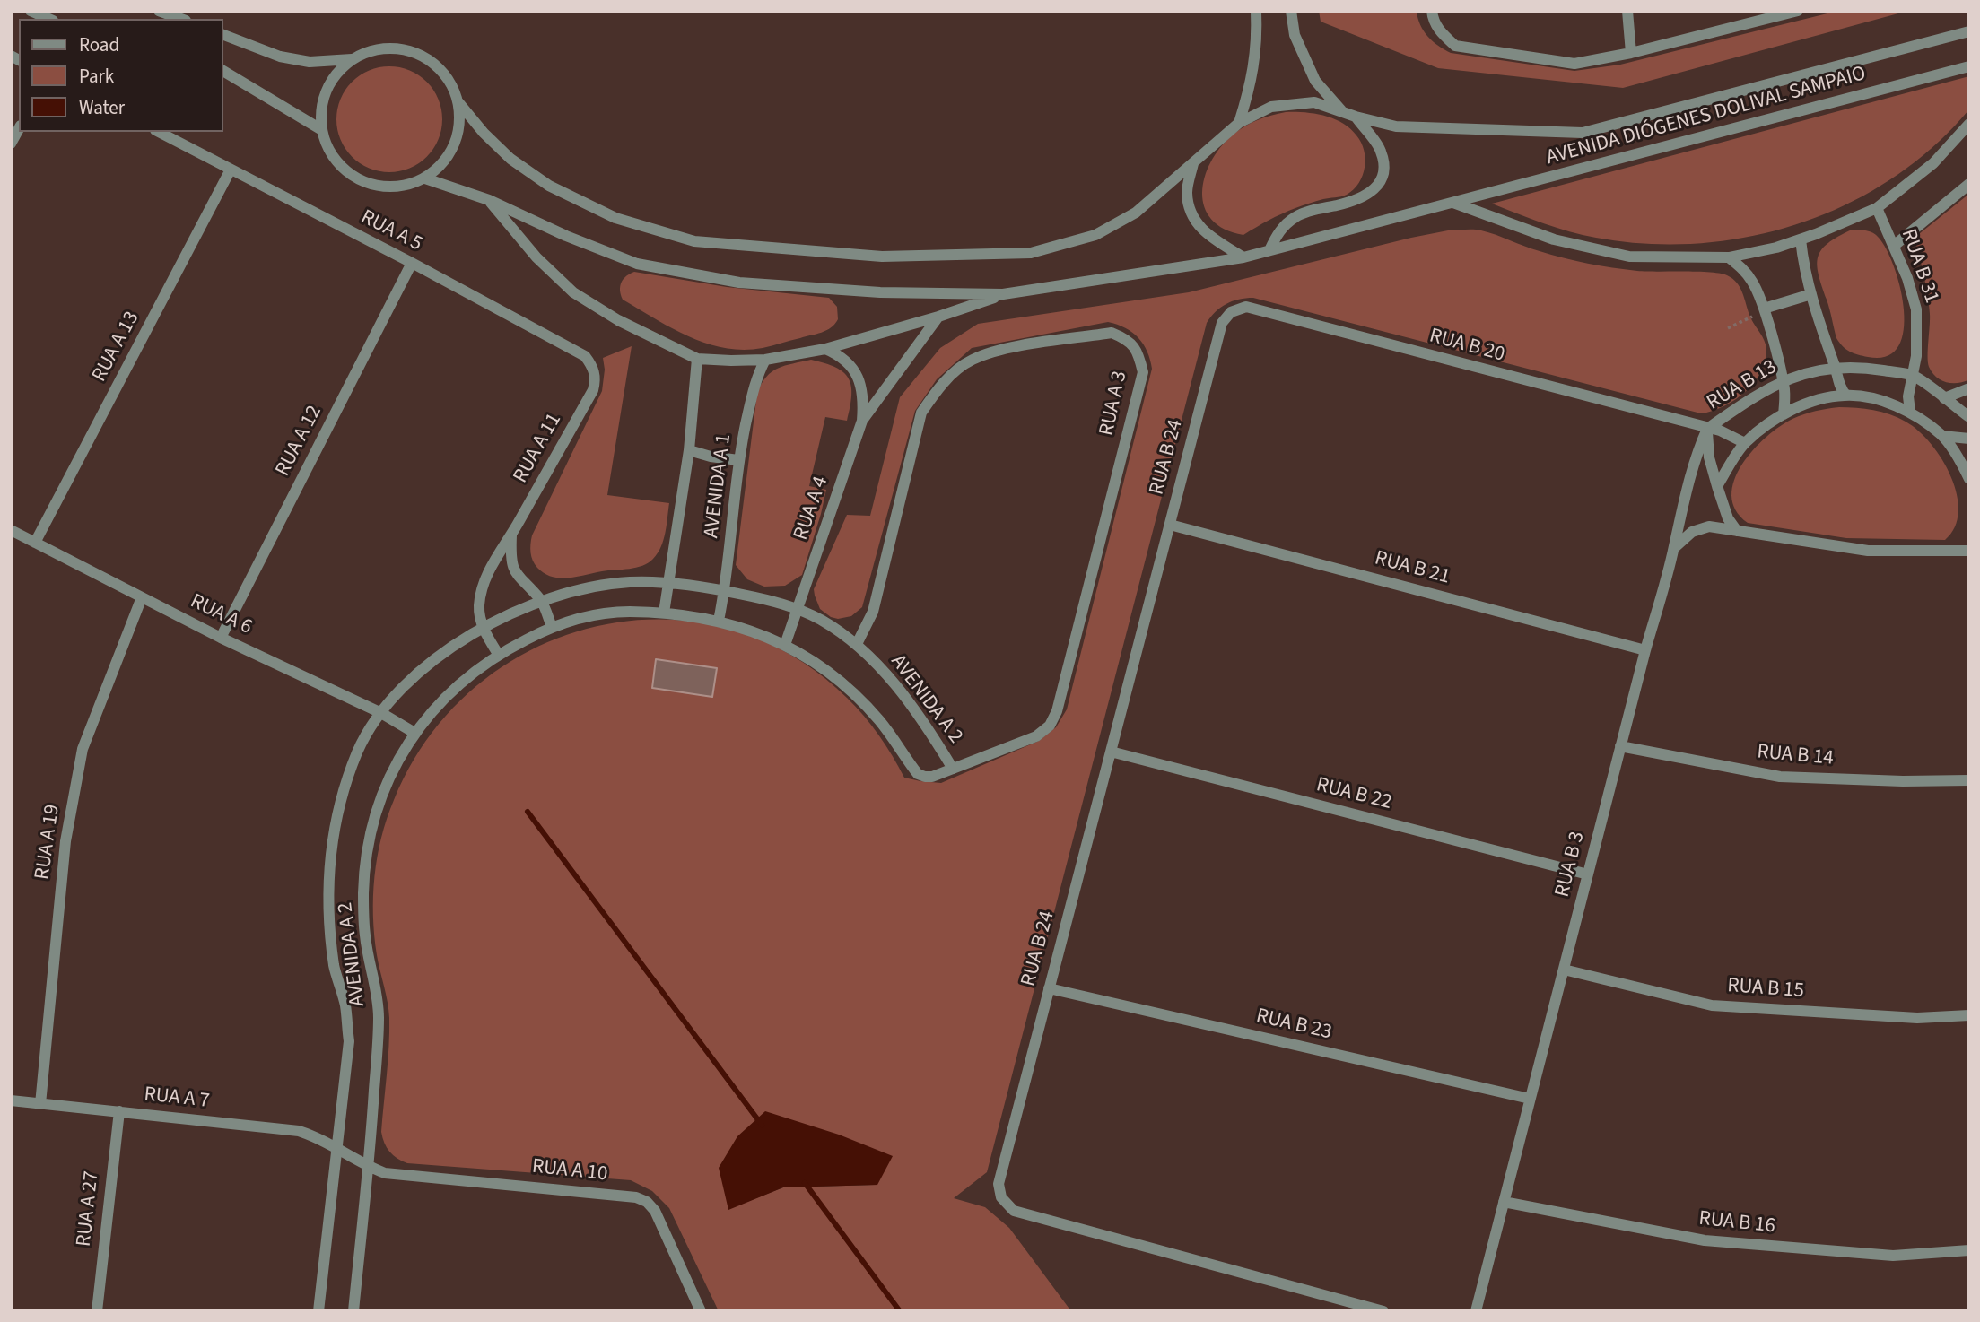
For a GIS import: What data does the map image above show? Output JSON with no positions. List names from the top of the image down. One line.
{"streets":{"street":["AVENIDA DIÓGENES DOLIVAL SAMPAIO","RUA A 5","RUA B 31","RUA B 20","RUA A 13","RUA B 13","RUA A 3","RUA A 12","RUA A 11","RUA B 24","AVENIDA A 1","RUA A 4","RUA B 21","RUA A 6","AVENIDA A 2","RUA B 14","RUA B 22","RUA A 19","RUA B 3","RUA B 15","RUA B 23","RUA A 7","RUA A 10","RUA A 27","RUA B 16"]},"crossings":[["RUA A 5","RUA A 13"],["RUA A 5","RUA A 12"],["RUA A 5","RUA A 11"],["RUA B 31","RUA B 13"],["RUA B 20","RUA B 13"],["RUA B 20","RUA B 24"],["RUA B 20","RUA B 3"],["RUA A 13","RUA A 6"],["RUA B 13","RUA B 3"],["RUA A 3","AVENIDA A 2"],["RUA A 12","RUA A 6"],["RUA A 11","AVENIDA A 2"],["RUA B 24","RUA B 21"],["RUA B 24","RUA B 22"],["RUA B 24","RUA B 23"],["AVENIDA A 1","AVENIDA A 2"],["RUA A 4","AVENIDA A 2"],["RUA B 21","RUA B 3"],["RUA A 6","AVENIDA A 2"],["RUA A 6","RUA A 19"],["AVENIDA A 2","RUA A 7"],["AVENIDA A 2","RUA A 10"],["RUA B 14","RUA B 3"],["RUA B 22","RUA B 3"],["RUA A 19","RUA A 7"],["RUA B 3","RUA B 15"],["RUA B 3","RUA B 23"],["RUA B 3","RUA B 16"],["RUA A 7","RUA A 10"],["RUA A 7","RUA A 27"]],"legend":["Road","Park","Water"]}
